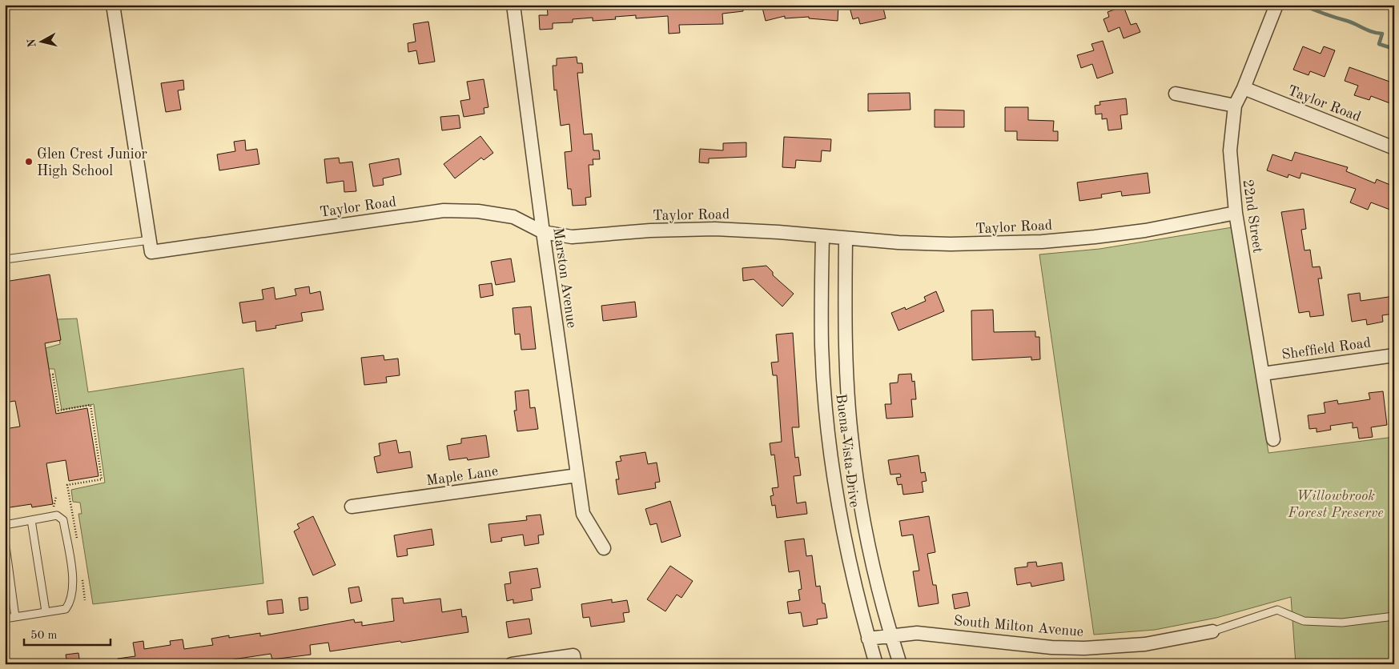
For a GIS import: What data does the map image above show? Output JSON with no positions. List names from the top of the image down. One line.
{"streets":{"street":["Taylor Road","22nd Street","Marston Avenue","Sheffield Road","Buena Vista Drive","Maple Lane","South Milton Avenue"]},"crossings":[["Taylor Road","22nd Street"],["Taylor Road","Marston Avenue"],["Taylor Road","Buena Vista Drive"],["22nd Street","Sheffield Road"],["Marston Avenue","Maple Lane"],["Buena Vista Drive","South Milton Avenue"]],"parks":["Willowbrook Forest Preserve"],"places":["Glen Crest Junior High School"],"scale_bar":"50 m","north":"left"}
